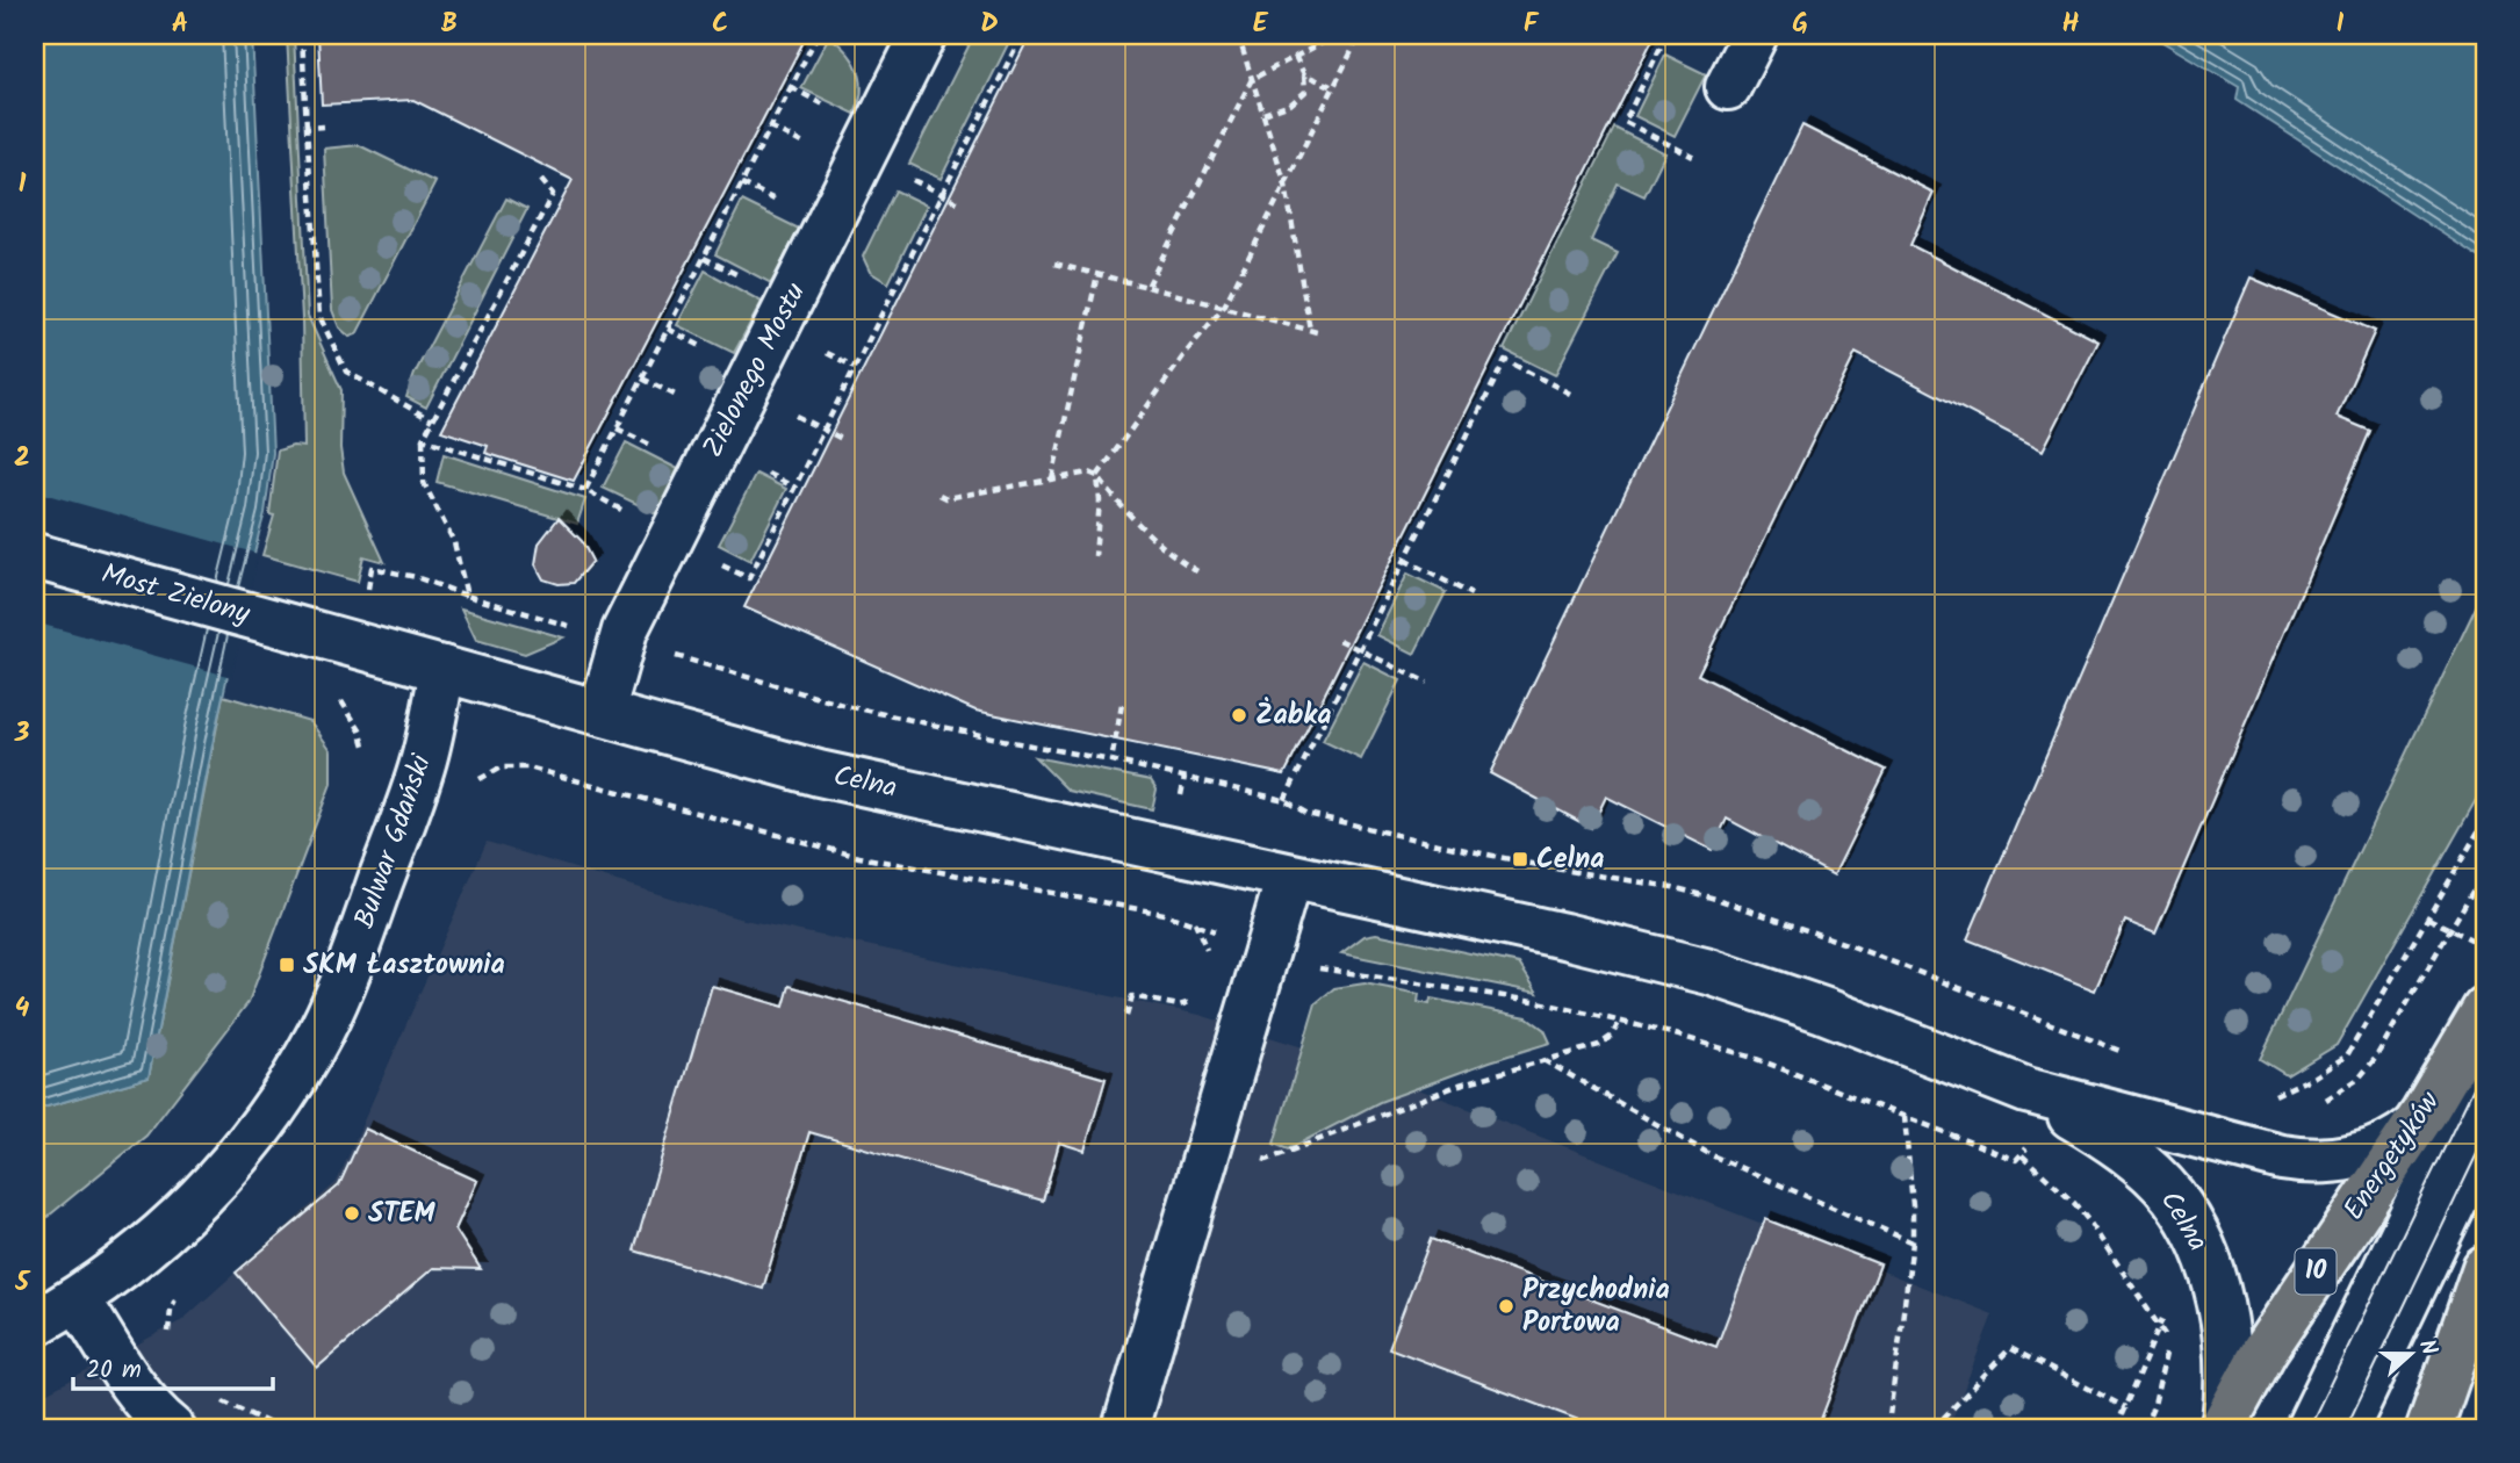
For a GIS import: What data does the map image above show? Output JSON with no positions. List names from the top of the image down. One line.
{"streets":{"main road":["Energetyków","10"],"street":["Zielonego Mostu","Most Zielony","Celna","Bulwar Gdański"]},"crossings":[["Zielonego Mostu","Celna"],["Most Zielony","Celna"],["Celna","Bulwar Gdański"],["Celna","Energetyków"]],"places":{"other":["Żabka","STEM","Przychodnia Portowa"],"transit":["Celna","SKM Łasztownia"]},"scale_bar":"20 m","north":"right","grid":{"columns":["A","B","C","D","E","F","G","H","I"],"rows":["1","2","3","4","5"]}}
